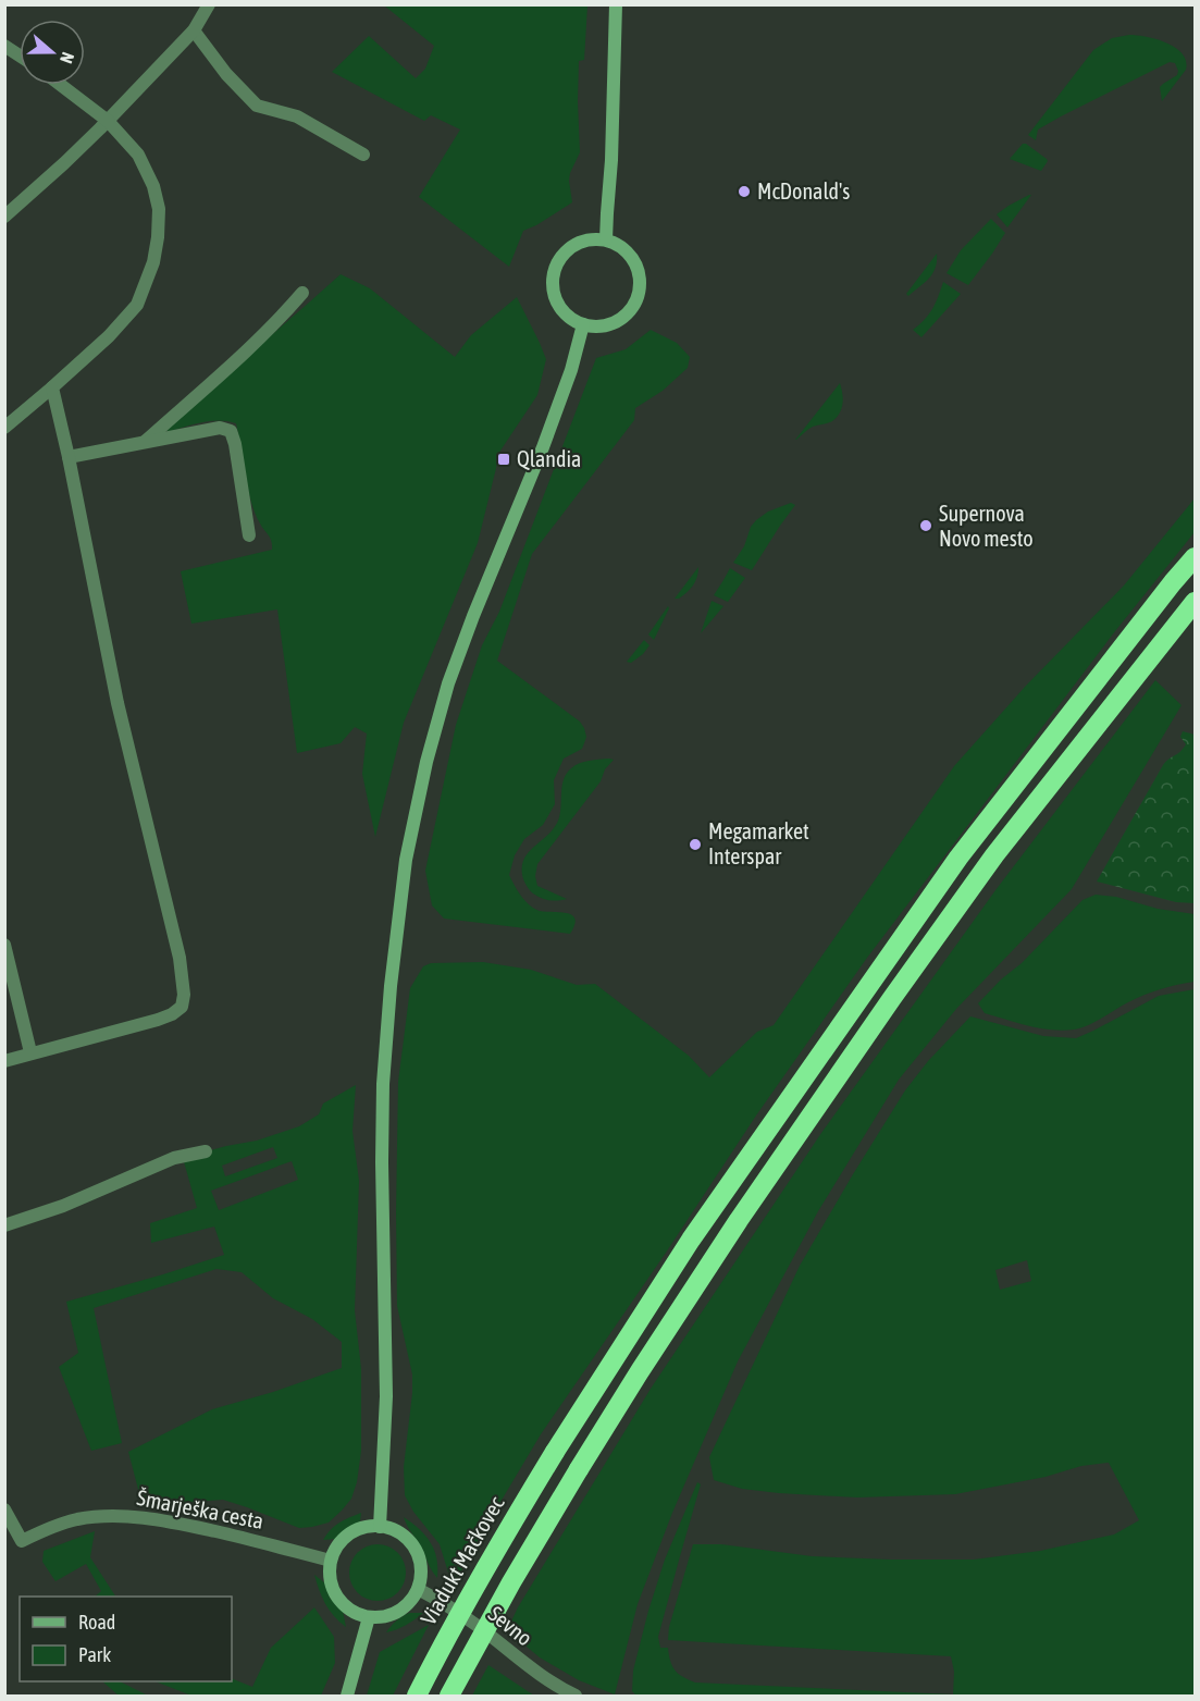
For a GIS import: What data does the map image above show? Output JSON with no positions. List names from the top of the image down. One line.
{"streets":{"highway":["Viadukt Mačkovec"],"street":["Šmarješka cesta","Sevno"]},"crossings":[["Šmarješka cesta","Sevno"]],"places":{"other":["McDonald's","Supernova Novo mesto","Megamarket Interspar"],"transit":["Qlandia"]},"legend":["Road","Park"],"north":"right"}
